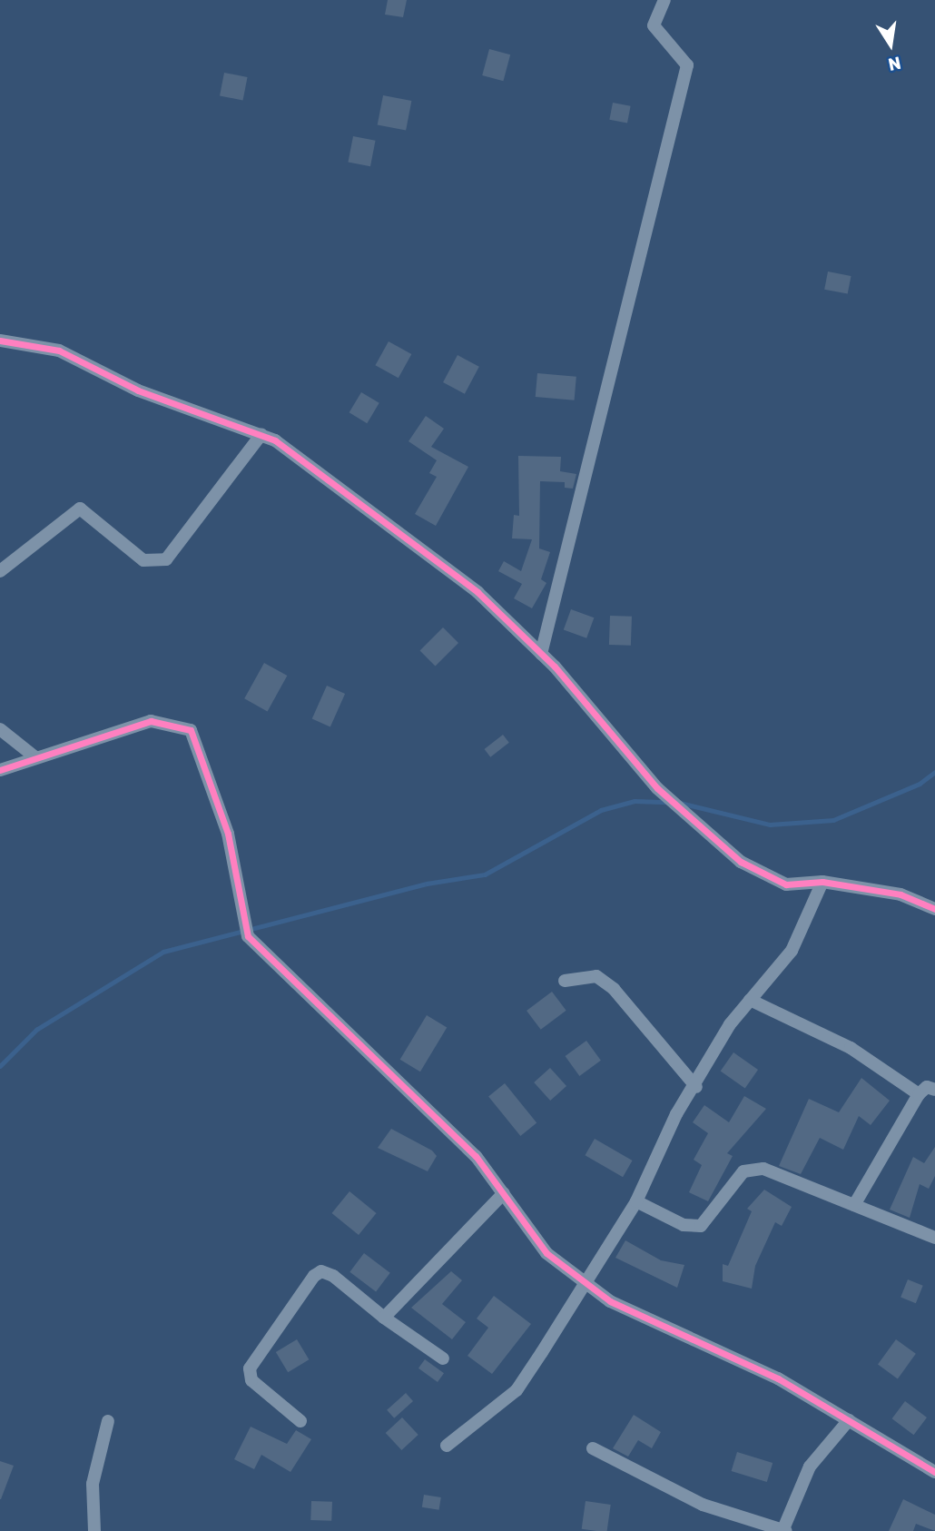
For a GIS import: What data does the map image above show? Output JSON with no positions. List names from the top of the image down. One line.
{"north":"bottom"}
